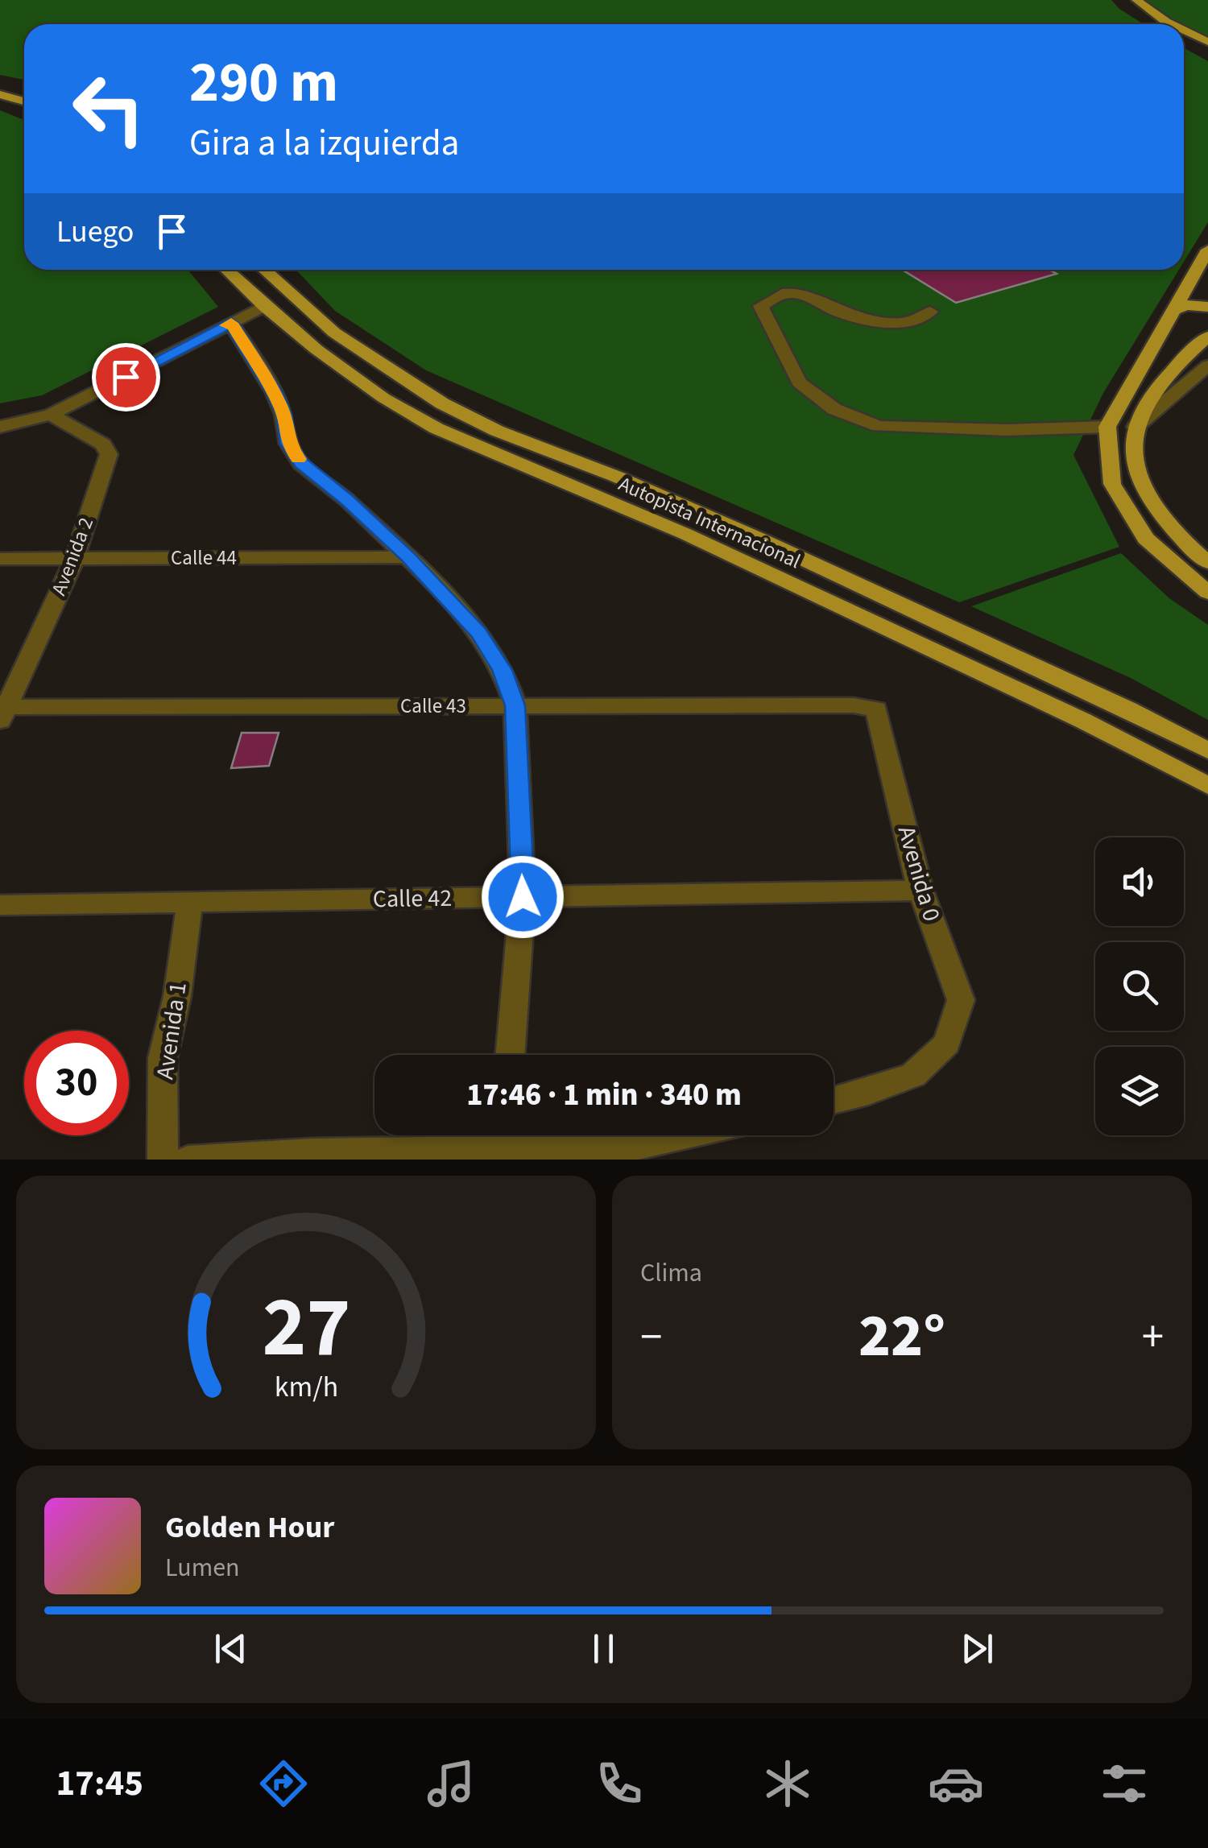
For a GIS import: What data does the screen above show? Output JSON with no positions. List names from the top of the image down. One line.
{"streets":{"main road":["Autopista Internacional"],"street":["Avenida 2","Calle 44","Calle 43","Avenida 0","Calle 42","Avenida 1"]},"crossings":[["Avenida 2","Calle 44"],["Avenida 2","Calle 43"],["Calle 43","Avenida 0"],["Avenida 0","Calle 42"],["Calle 42","Avenida 1"]],"page":{"turn":["290 m","Gira a la izquierda"],"then":"Luego","limit":"30","trip":"17:46 · 1 min · 340 m","tile":"Clima","heat":["−","22°","+"],"song":["Golden Hour","Lumen"],"tabs":"17:45","gauge":["27","km/h"]}}
